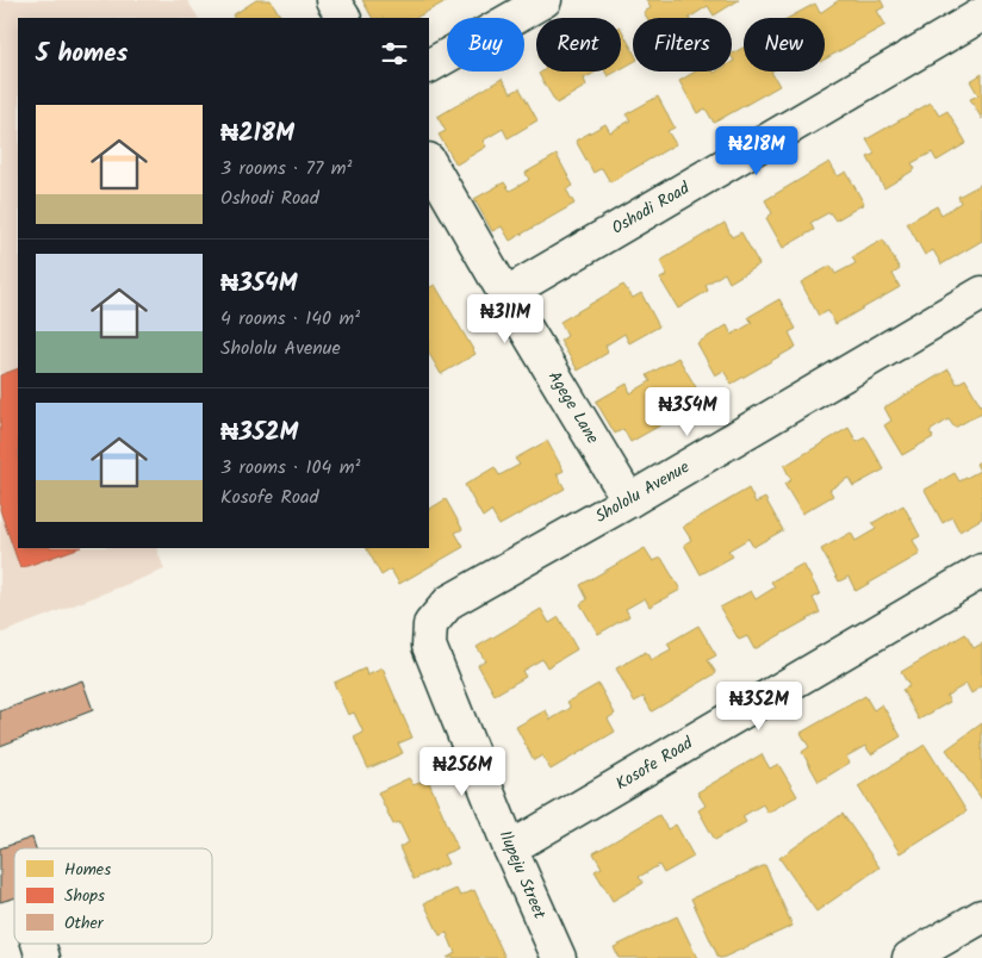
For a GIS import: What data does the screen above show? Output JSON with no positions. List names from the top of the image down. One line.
{"streets":{"street":["Oshodi Road","Agege Lane","Shololu Avenue","Kosofe Road","Ilupeju Street"]},"crossings":[["Oshodi Road","Agege Lane"],["Agege Lane","Shololu Avenue"],["Shololu Avenue","Ilupeju Street"],["Kosofe Road","Ilupeju Street"]],"legend":["Homes","Shops","Other"],"page":{"chip":["Buy","Rent","Filters","New"],"heading":"5 homes","list":[{"name":"₦218M","note":"3 rooms · 77 m² · Oshodi Road"},{"name":"₦354M","note":"4 rooms · 140 m² · Shololu Avenue"},{"name":"₦352M","note":"3 rooms · 104 m² · Kosofe Road"}],"price":["₦218M","₦311M","₦354M","₦352M","₦256M"]}}
